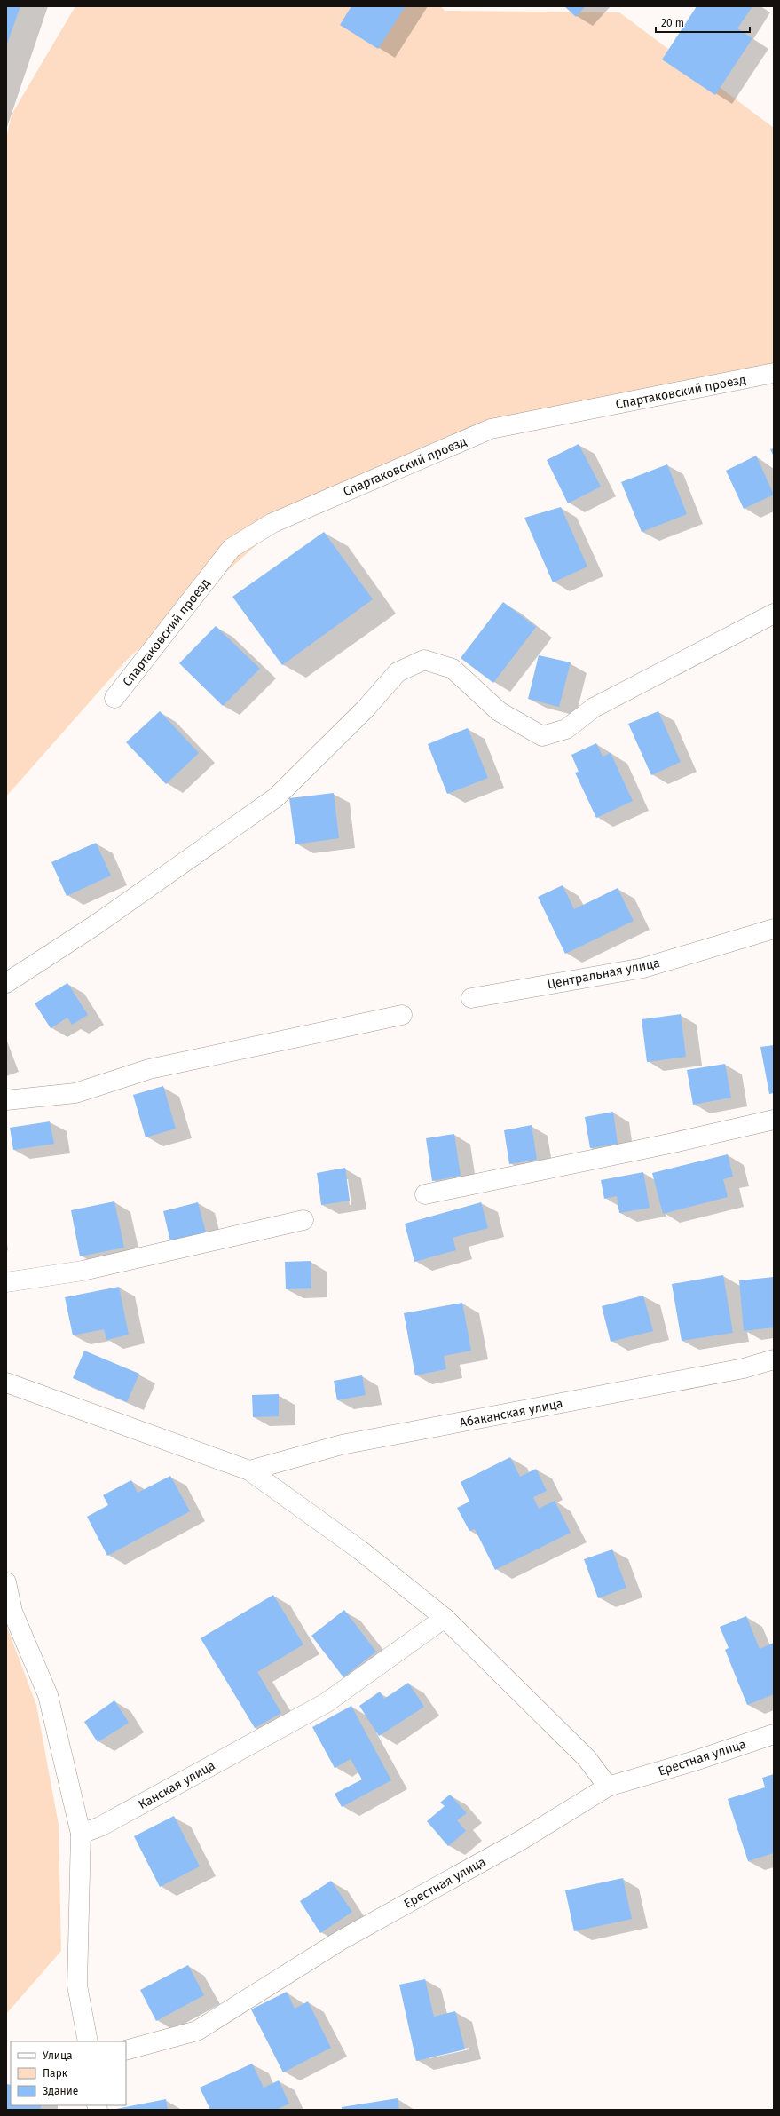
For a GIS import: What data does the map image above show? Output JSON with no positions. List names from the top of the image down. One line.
{"streets":{"street":["Спартаковский проезд","Центральная улица","Абаканская улица","Ерестная улица","Канская улица"]},"legend":["Улица","Парк","Здание"],"scale_bar":"20 m"}
